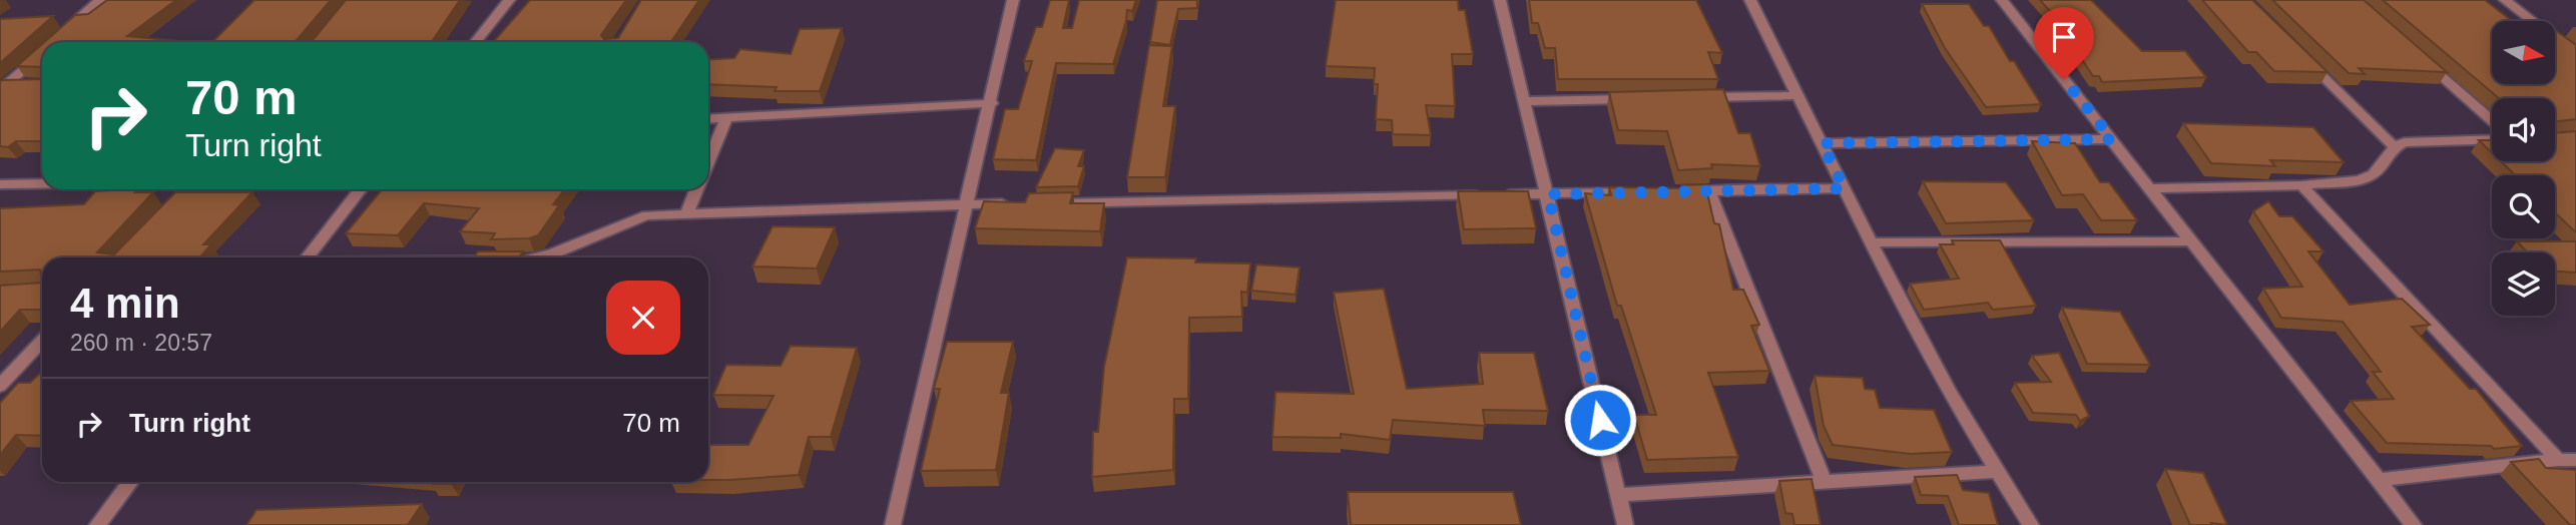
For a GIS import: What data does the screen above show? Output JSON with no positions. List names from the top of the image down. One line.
{"north":"right","page":{"turn":["70 m","Turn right"],"heading":["4 min","260 m · 20:57"],"list":[{"name":"Turn right","value":"70 m"}]}}
